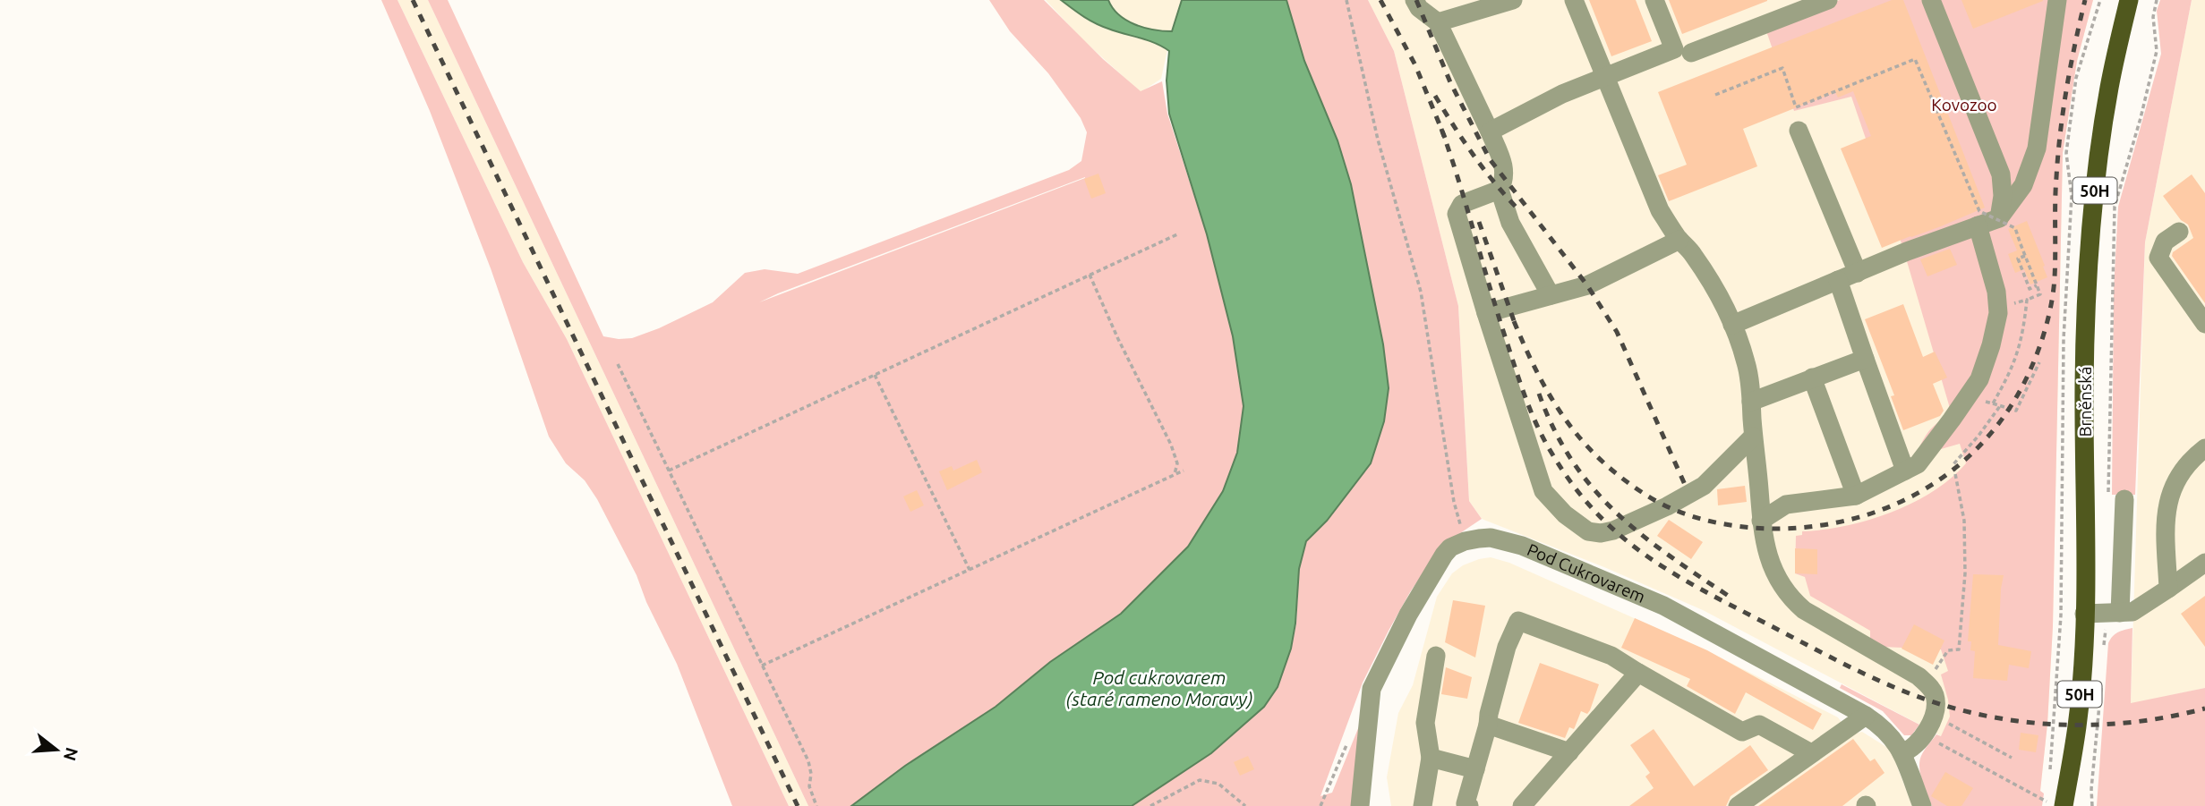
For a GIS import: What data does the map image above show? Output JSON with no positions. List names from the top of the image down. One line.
{"streets":{"main road":["50H","Brněnská"],"street":["Pod Cukrovarem"]},"water":["Pod cukrovarem (staré rameno Moravy)"],"parks":["Kovozoo"],"north":"right"}
